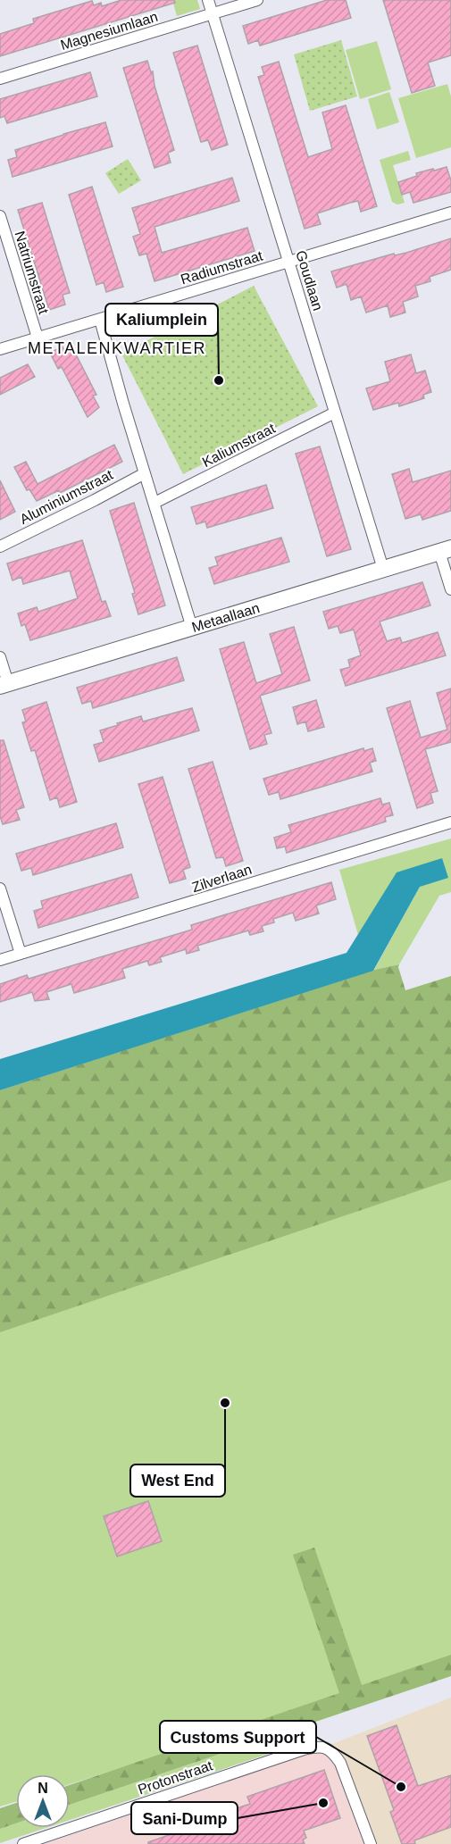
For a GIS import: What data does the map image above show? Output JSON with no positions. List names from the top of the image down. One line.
{"streets":{"street":["Magnesiumlaan","Radiumstraat","Natriumstraat","Goudlaan","Kaliumstraat","Aluminiumstraat","Metaallaan","Zilverlaan","Protonstraat"]},"crossings":[["Magnesiumlaan","Goudlaan"],["Radiumstraat","Natriumstraat"],["Radiumstraat","Goudlaan"],["Goudlaan","Kaliumstraat"],["Goudlaan","Metaallaan"]],"districts":["METALENKWARTIER"],"places":["Kaliumplein","West End","Customs Support","Sani-Dump"],"north":"top"}
